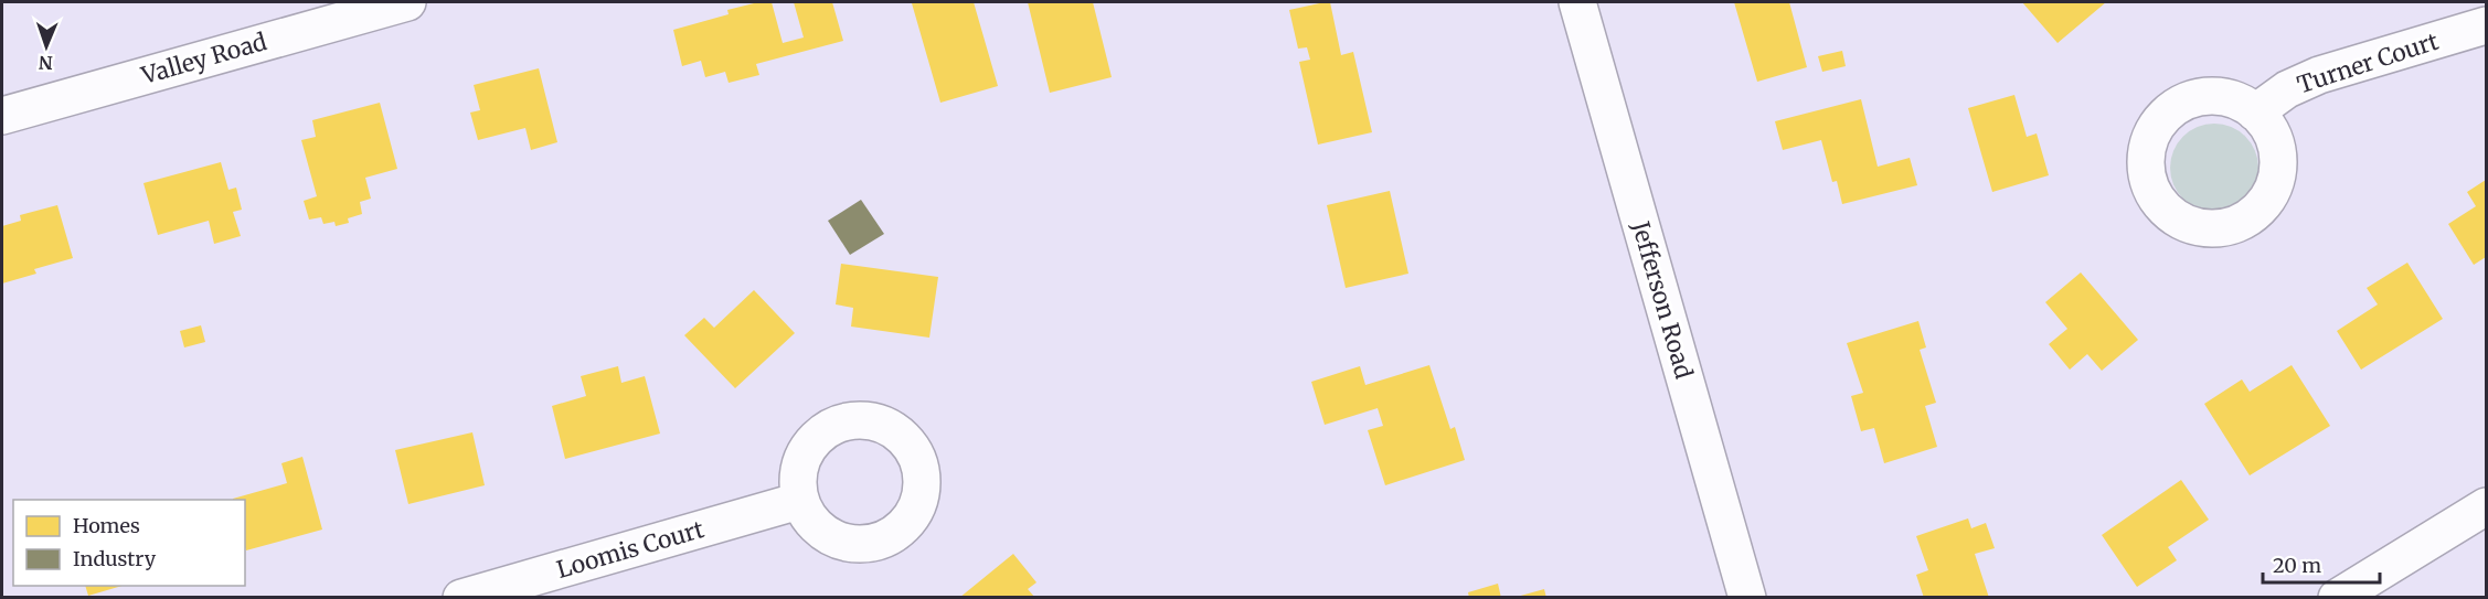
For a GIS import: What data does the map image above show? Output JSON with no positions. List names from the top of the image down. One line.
{"streets":{"street":["Valley Road","Turner Court","Jefferson Road","Loomis Court"]},"legend":["Homes","Industry"],"scale_bar":"20 m","north":"bottom"}
